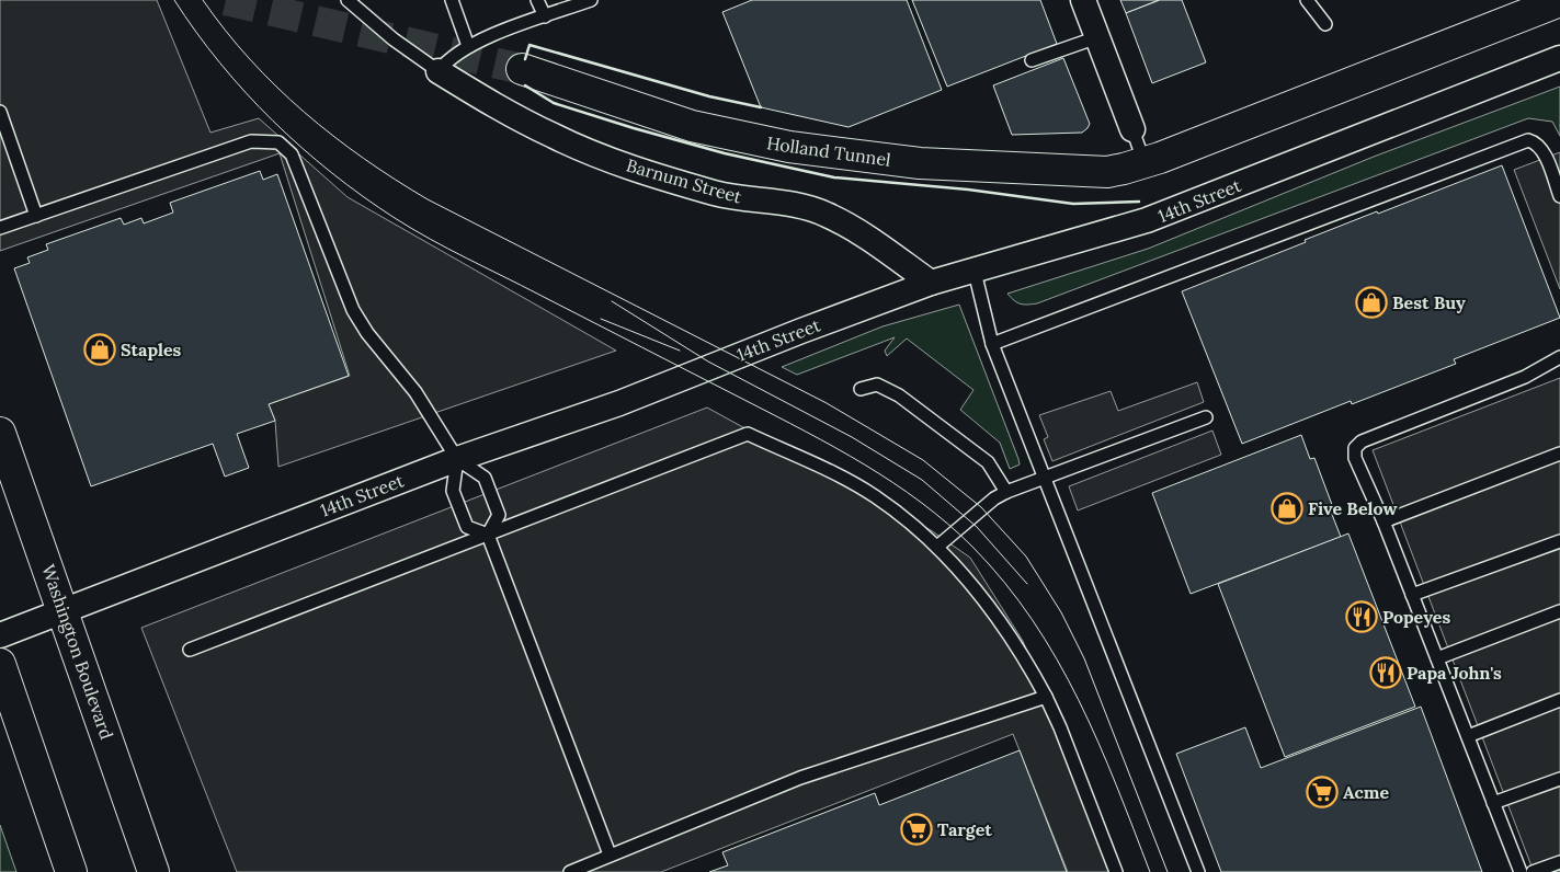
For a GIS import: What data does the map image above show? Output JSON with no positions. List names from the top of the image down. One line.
{"streets":{"main road":["Holland Tunnel","Washington Boulevard"],"street":["Barnum Street","14th Street"]},"crossings":[["Barnum Street","14th Street"],["14th Street","Washington Boulevard"]],"places":{"shop":["Best Buy","Staples","Five Below"],"restaurant":["Popeyes","Papa John's"],"supermarket":["Acme","Target"]}}
